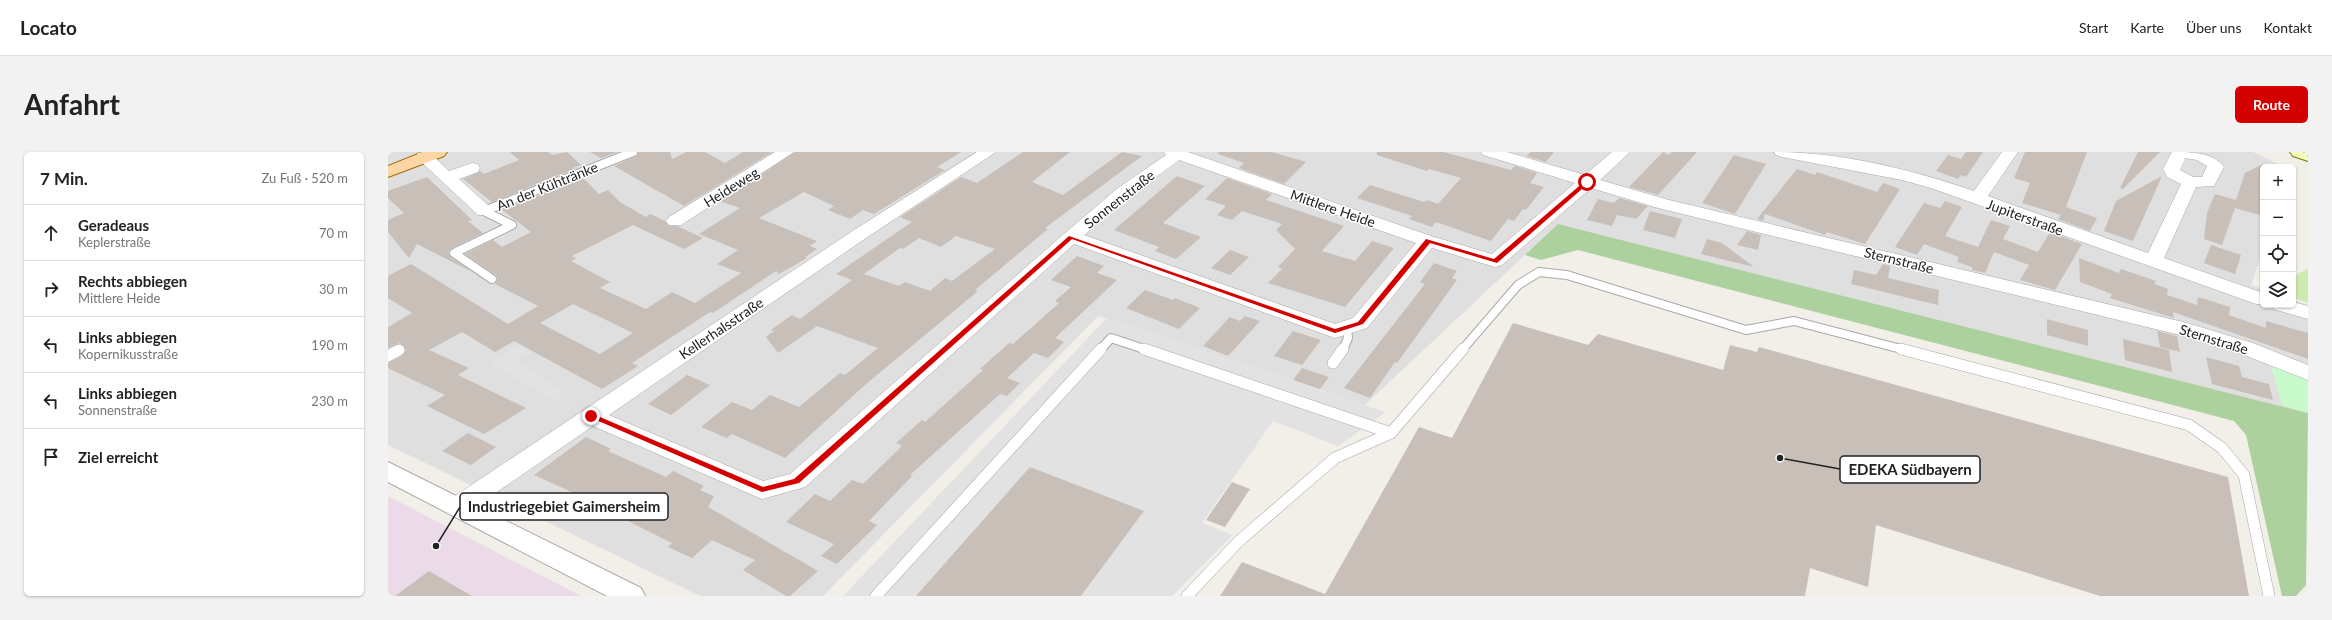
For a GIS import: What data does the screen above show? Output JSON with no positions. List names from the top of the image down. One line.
{"streets":{"street":["An der Kühtränke","Heideweg","Sonnenstraße","Mittlere Heide","Jupiterstraße","Sternstraße","Kellerhalsstraße"]},"crossings":[["Sonnenstraße","Mittlere Heide"],["Sonnenstraße","Kellerhalsstraße"],["Mittlere Heide","Sternstraße"]],"places":["EDEKA Südbayern","Industriegebiet Gaimersheim"],"page":{"header":"Locato","nav":["Start","Karte","Über uns","Kontakt"],"buttons":"Route","title":"Anfahrt","heading":["7 Min.","Zu Fuß · 520 m"],"map_buttons":["+","−"],"list":[["Geradeaus","Keplerstraße","70 m"],["Rechts abbiegen","Mittlere Heide","30 m"],["Links abbiegen","Kopernikusstraße","190 m"],["Links abbiegen","Sonnenstraße","230 m"],"Ziel erreicht"]}}
